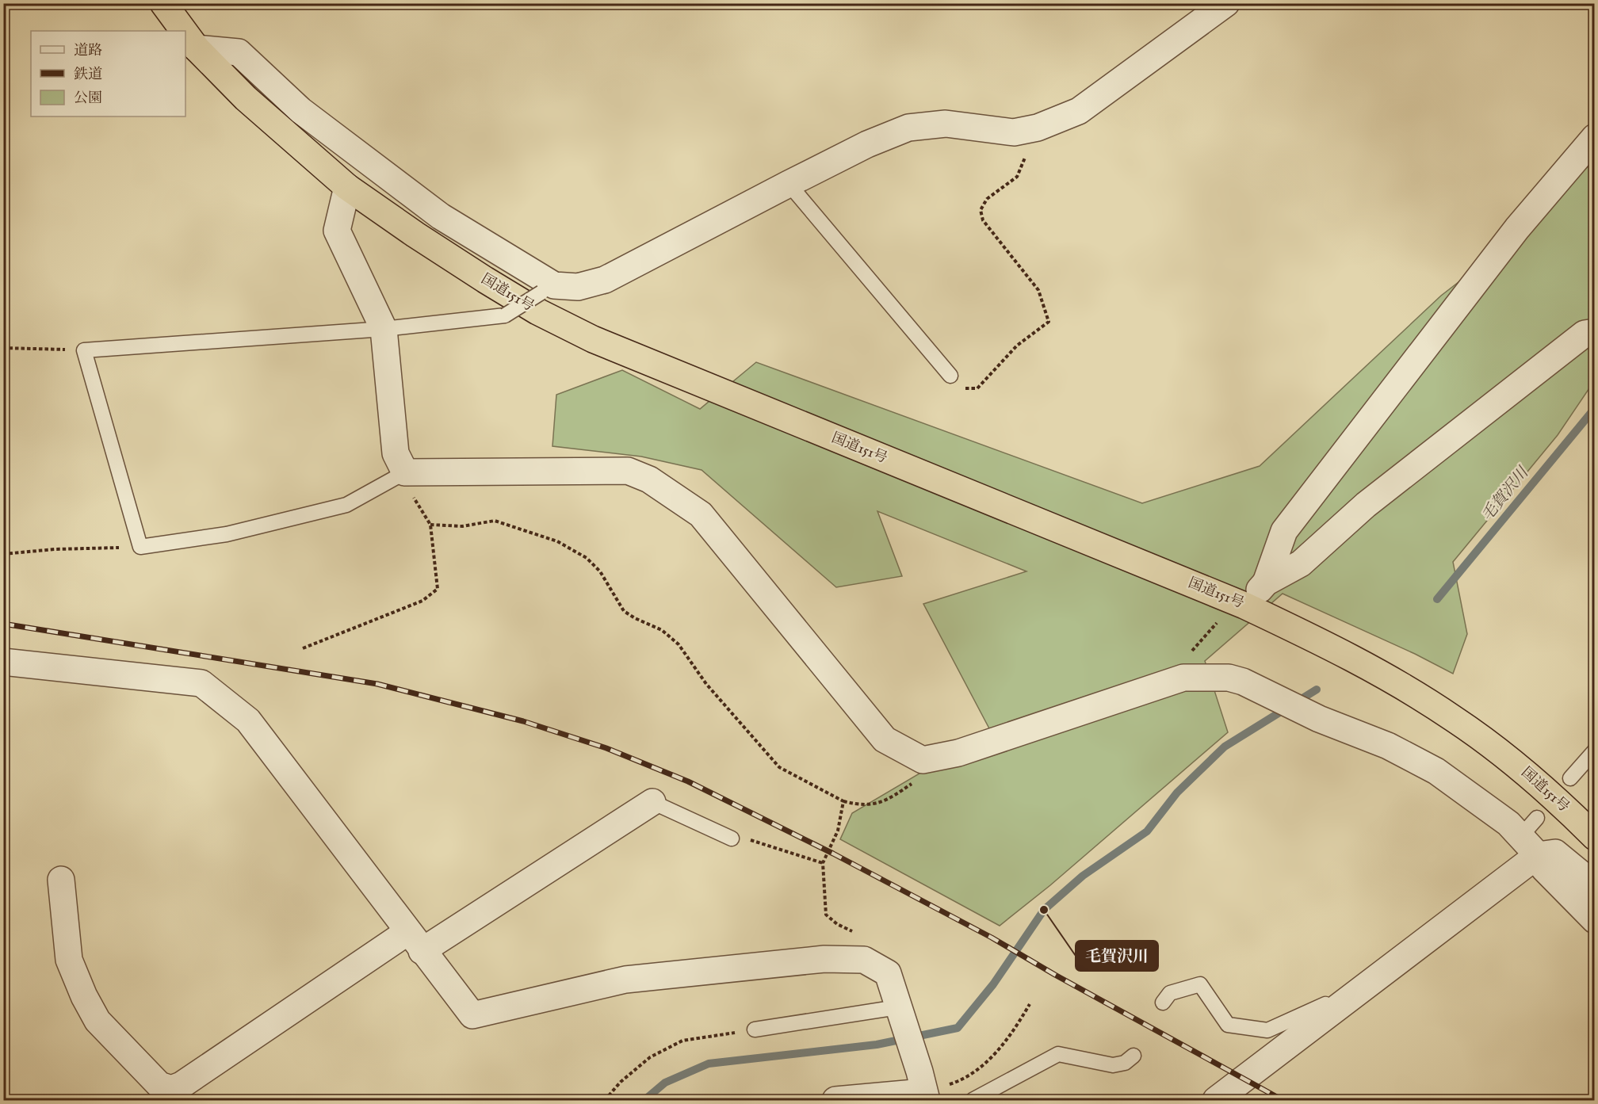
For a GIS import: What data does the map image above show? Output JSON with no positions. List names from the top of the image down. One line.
{"streets":{"highway":["国道151号"]},"water":["毛賀沢川"],"places":["毛賀沢川"],"legend":["道路","鉄道","公園"]}
